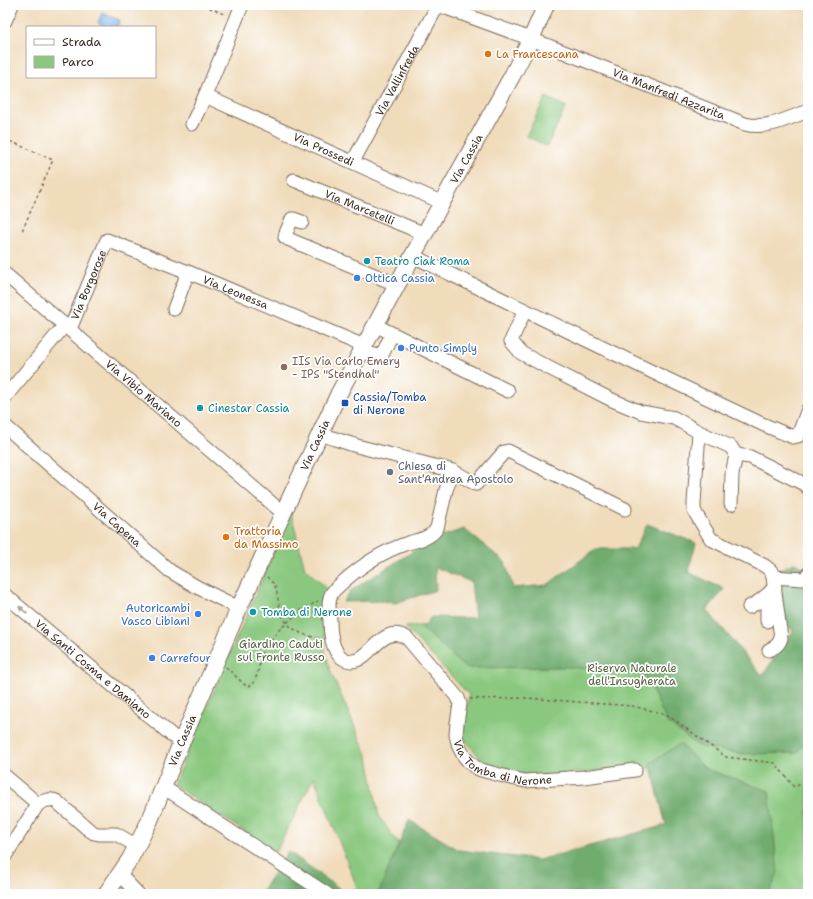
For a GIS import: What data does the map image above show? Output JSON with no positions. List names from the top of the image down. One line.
{"streets":{"main road":["Via Cassia"],"street":["Via Vallinfreda","Via Manfredi Azzarita","Via Prossedi","Via Marcetelli","Via Borgorose","Via Leonessa","Via Vibio Mariano","Via Capena","Via Santi Cosma e Damiano","Via Tomba di Nerone"]},"crossings":[["Via Vallinfreda","Via Manfredi Azzarita"],["Via Manfredi Azzarita","Via Cassia"],["Via Prossedi","Via Cassia"],["Via Cassia","Via Marcetelli"],["Via Cassia","Via Leonessa"],["Via Cassia","Via Vibio Mariano"],["Via Cassia","Via Capena"],["Via Cassia","Via Santi Cosma e Damiano"],["Via Borgorose","Via Leonessa"],["Via Borgorose","Via Vibio Mariano"]],"one_way":["Via Santi Cosma e Damiano"],"parks":["Giardino Caduti sul Fronte Russo","Riserva Naturale dell'Insugherata"],"places":{"other":["La Francescana","Teatro Ciak Roma","Ottica Cassia","Punto Simply","IIS Via Carlo Emery - IPS \"Stendhal\"","Cinestar Cassia","Chiesa di Sant'Andrea Apostolo","Trattoria da Massimo","Tomba di Nerone","Autoricambi Vasco Libiani","Carrefour"],"transit":["Cassia/Tomba di Nerone"]},"legend":["Strada","Parco"]}
